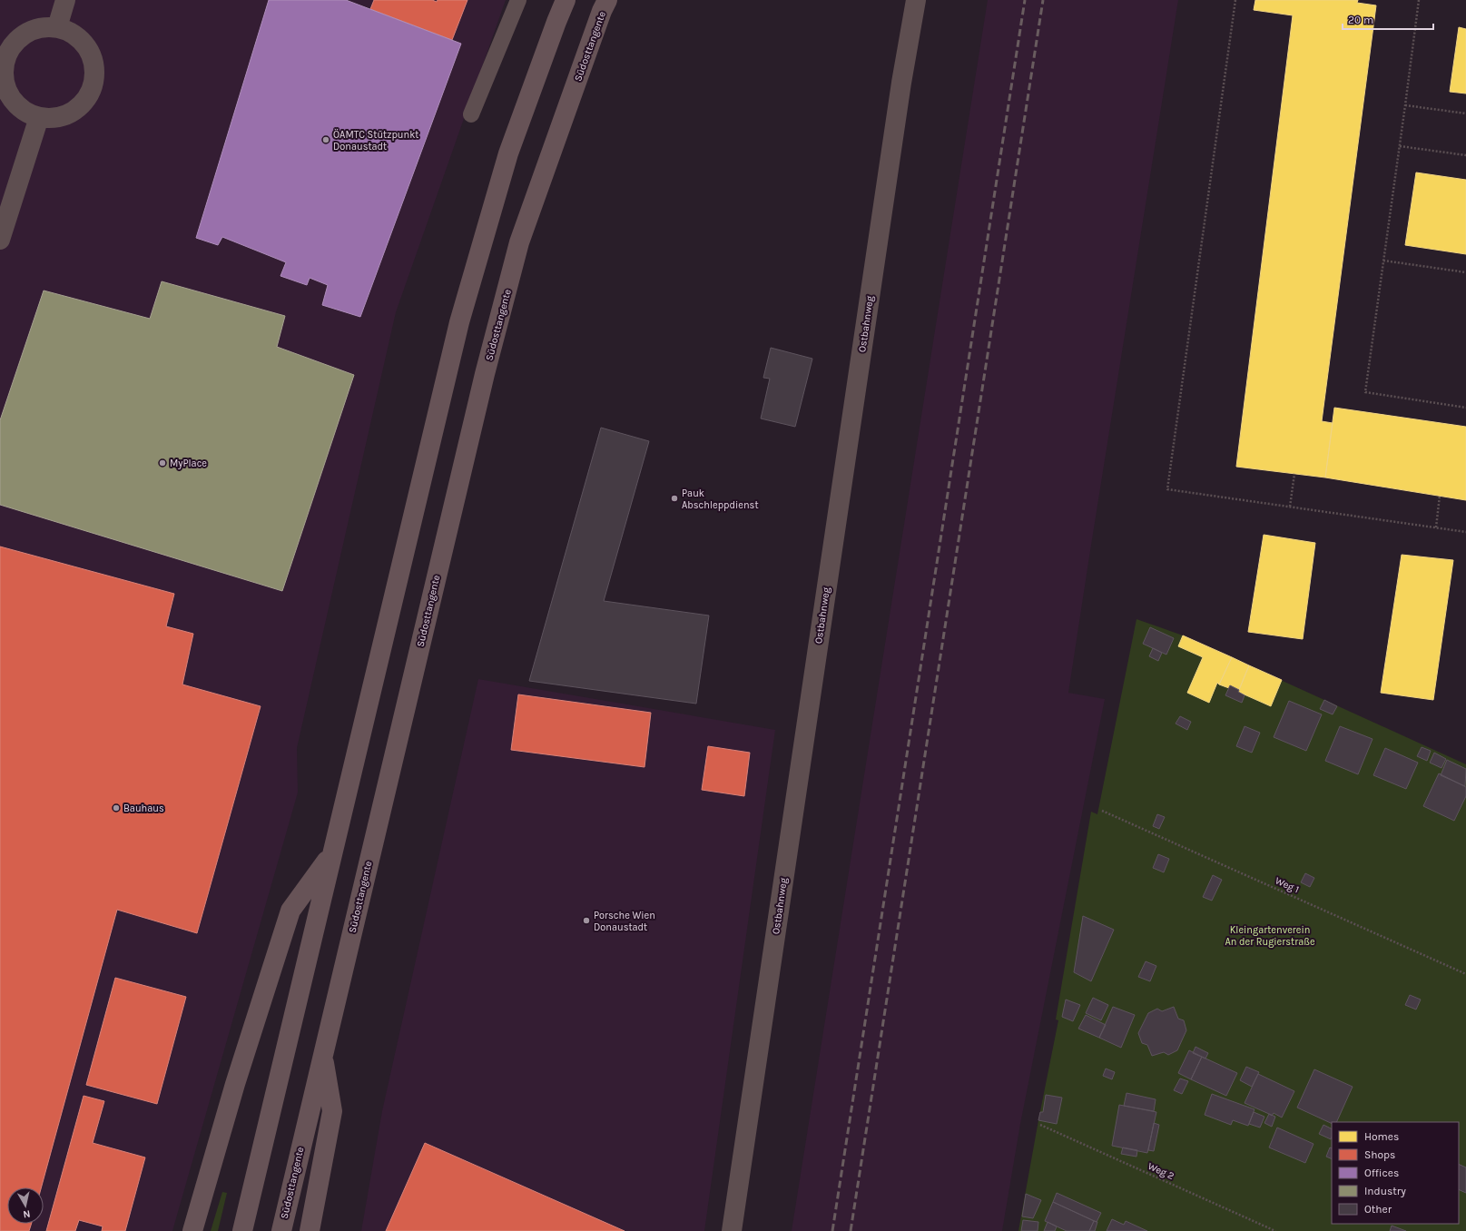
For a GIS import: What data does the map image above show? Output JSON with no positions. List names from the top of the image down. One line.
{"streets":{"highway":["Südosttangente"],"street":["Ostbahnweg"],"path":["Weg 1","Weg 2"]},"parks":["Kleingartenverein An der Rugierstraße"],"places":["ÖAMTC Stützpunkt Donaustadt","MyPlace","Pauk Abschleppdienst","Bauhaus","Porsche Wien Donaustadt"],"legend":["Homes","Shops","Offices","Industry","Other"],"scale_bar":"20 m","north":"bottom"}
